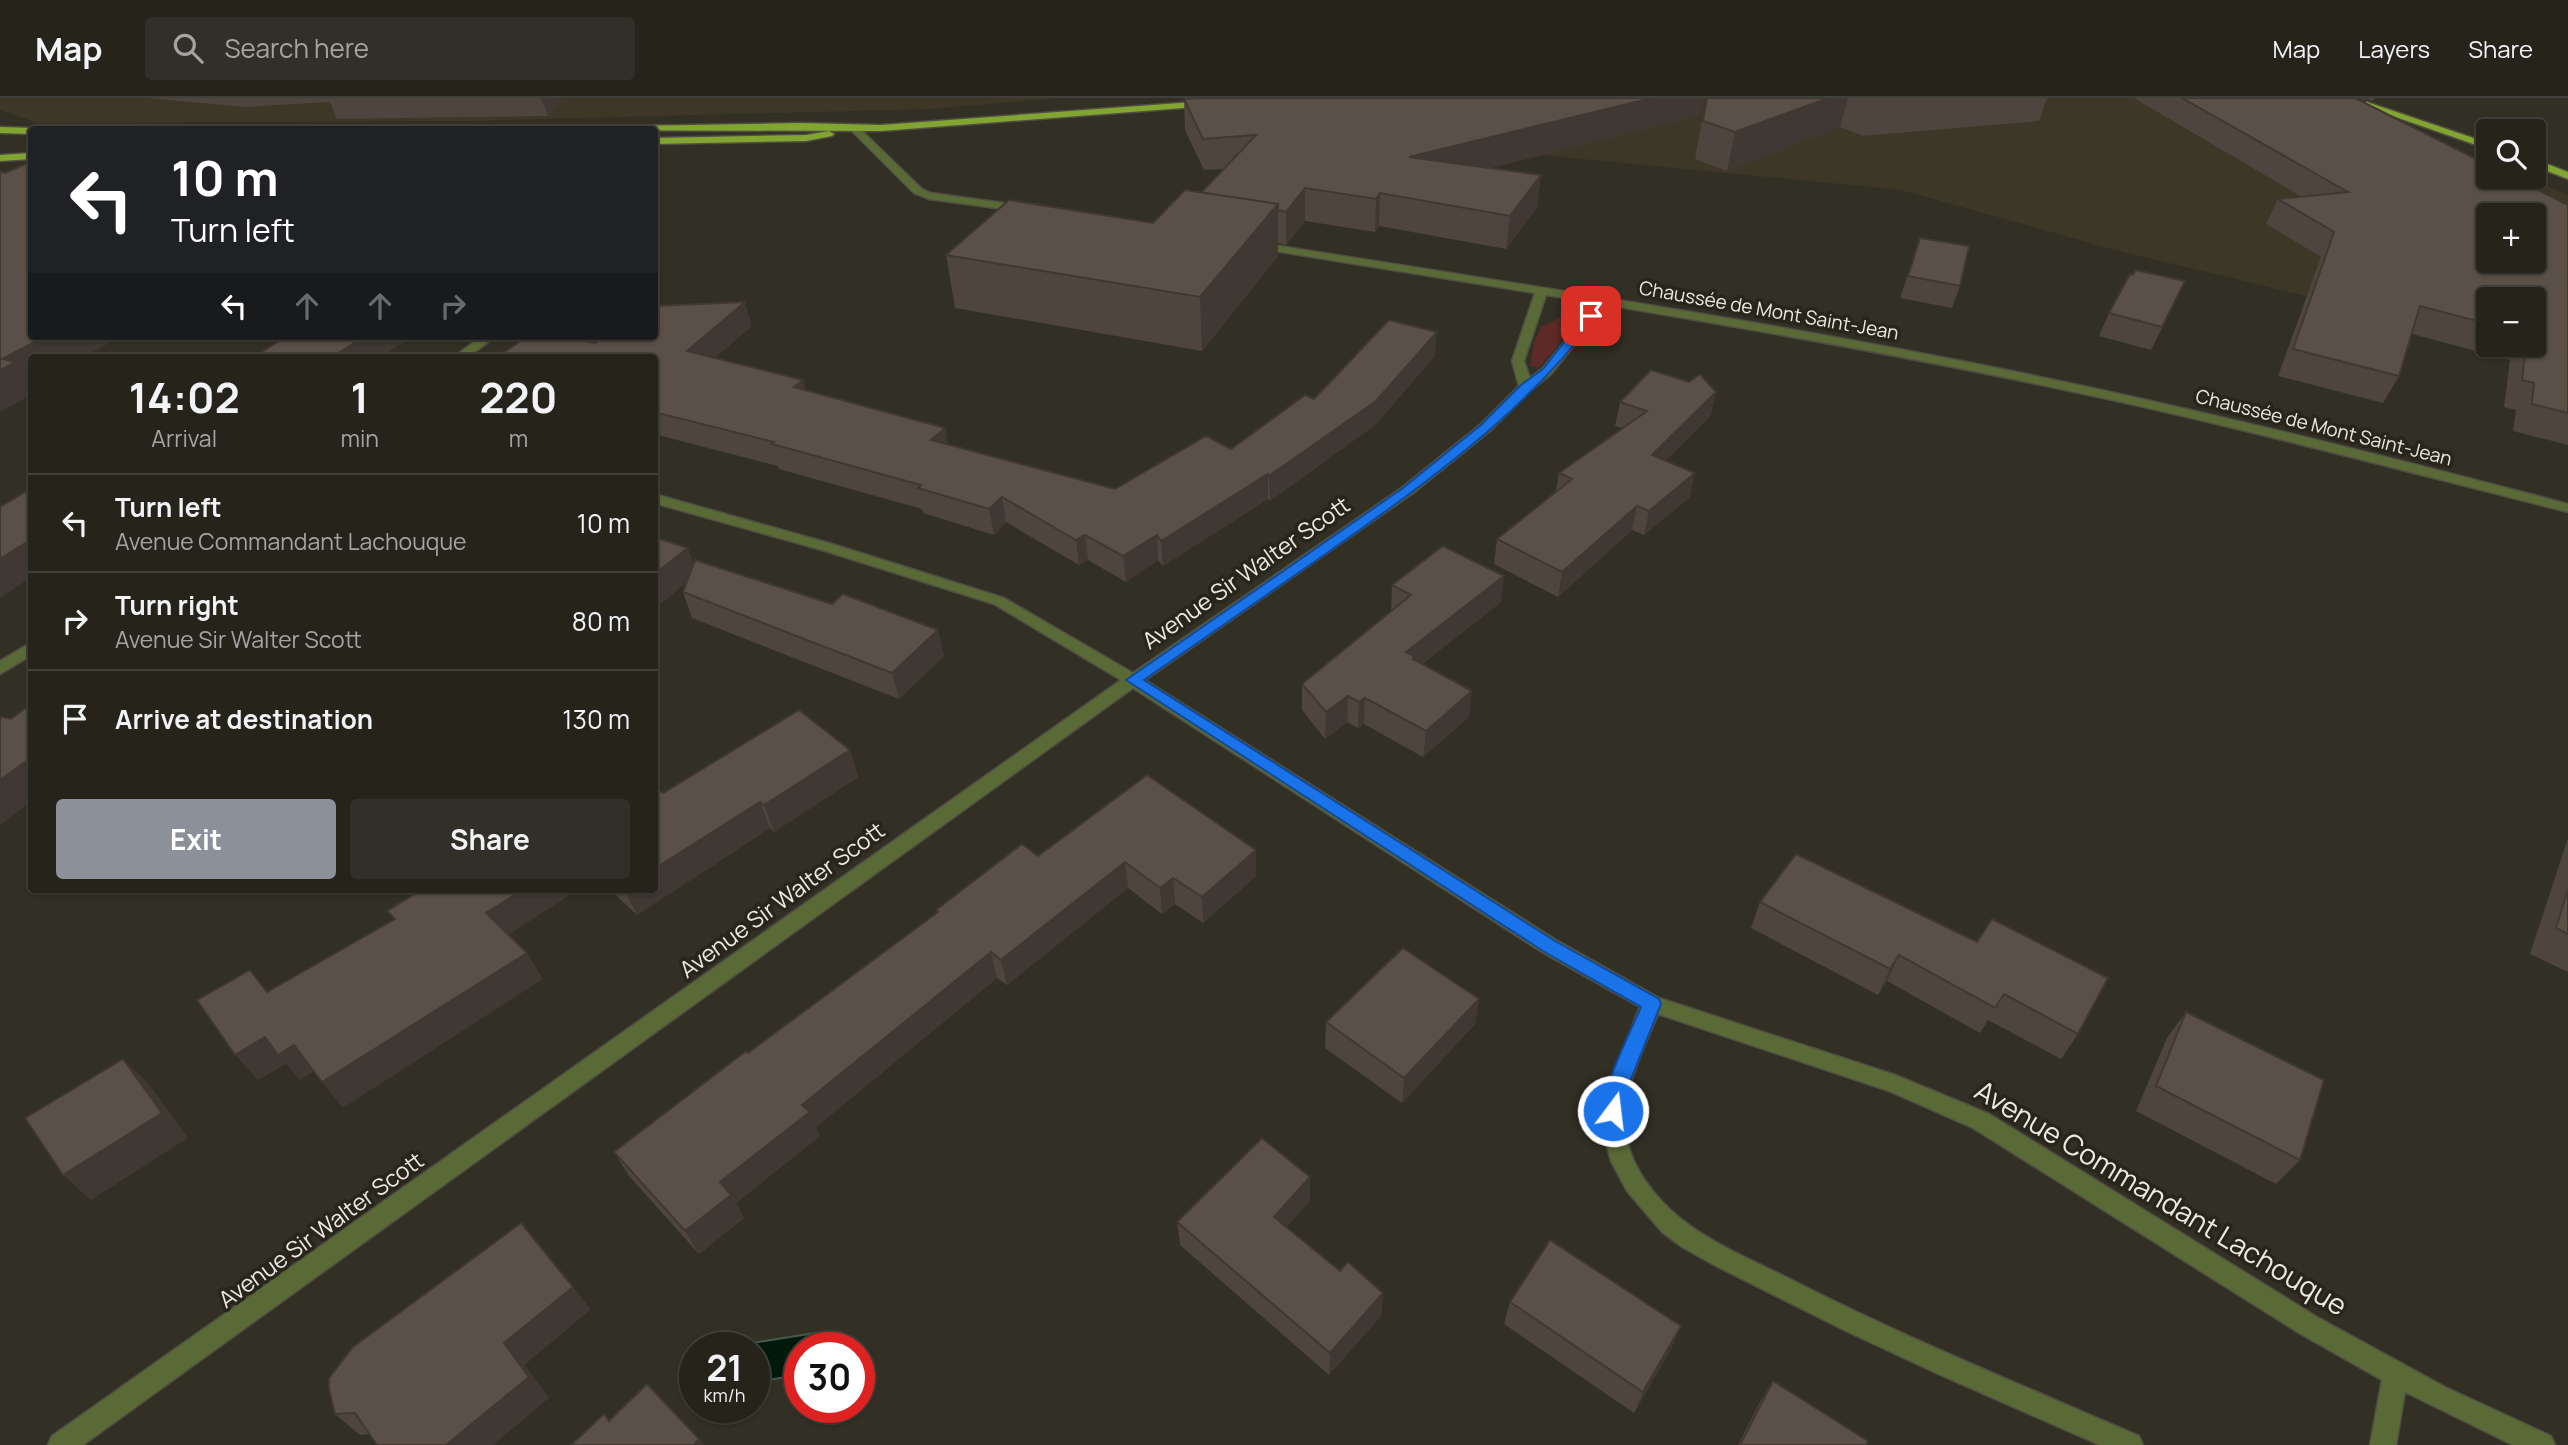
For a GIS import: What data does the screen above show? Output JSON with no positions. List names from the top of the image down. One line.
{"streets":{"street":["Chaussée de Mont Saint-Jean","Avenue Sir Walter Scott","Avenue Commandant Lachouque"]},"crossings":[["Chaussée de Mont Saint-Jean","Avenue Sir Walter Scott"],["Avenue Sir Walter Scott","Avenue Commandant Lachouque"]],"page":{"header":"Map","search":"Search here","nav":["Map","Layers","Share"],"map_buttons":["+","−"],"turn":["10 m","Turn left"],"eta":["14:02","Arrival","1","min","220","m"],"list":[{"name":"Turn left","note":"Avenue Commandant Lachouque","value":"10 m"},{"name":"Turn right","note":"Avenue Sir Walter Scott","value":"80 m"},{"name":"Arrive at destination","value":"130 m"}],"buttons":["Exit","Share"],"speed":"21 km/h","limit":"30"}}
